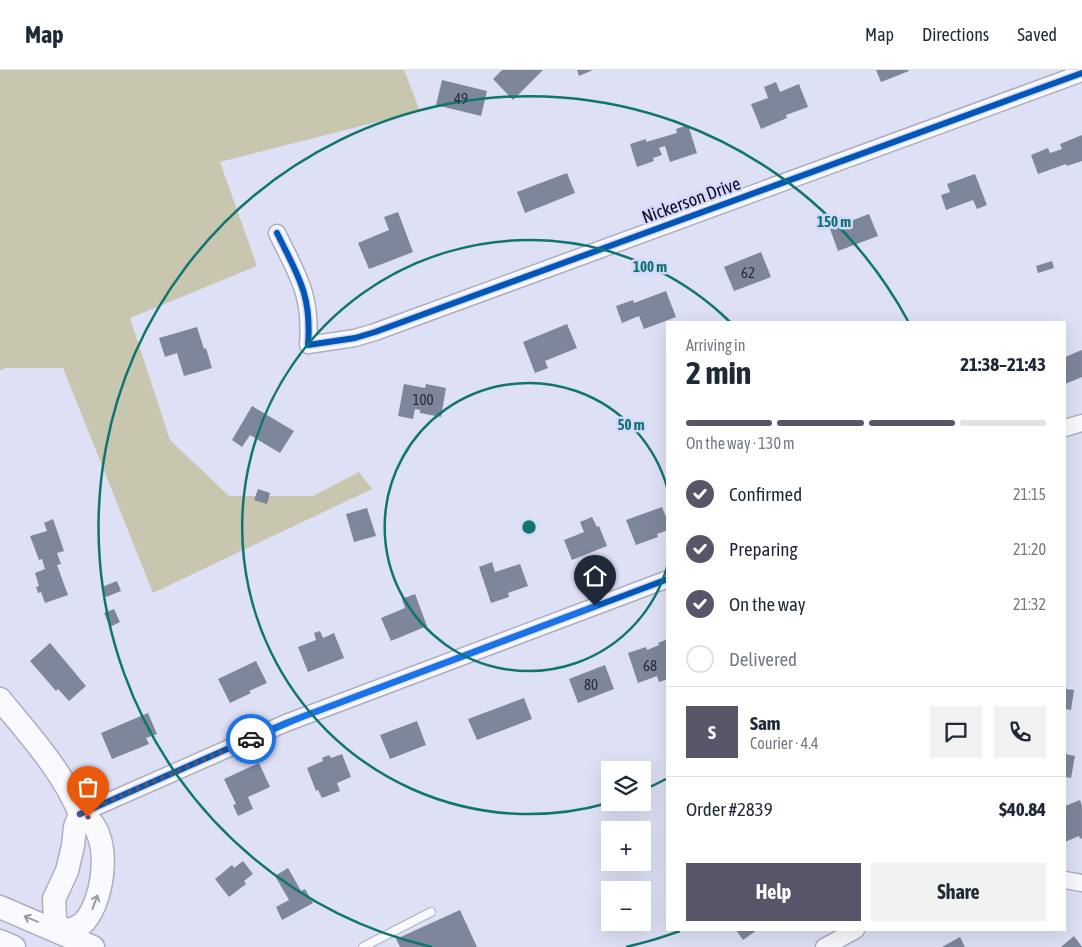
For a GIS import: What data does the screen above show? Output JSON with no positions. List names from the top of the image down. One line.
{"streets":{"street":["Nickerson Drive"]},"house_numbers":["49","62","100","68","80"],"page":{"header":"Map","nav":["Map","Directions","Saved"],"heading":["2 min","Arriving in","21:38–21:43"],"panel":["Sam","Courier · 4.4","Order #2839","$40.84"],"bar":"On the way · 130 m","list":[["Confirmed","21:15"],["Preparing","21:20"],["On the way","21:32"],"Delivered"],"round":"S","map_buttons":["+","−"],"buttons":["Help","Share"]},"rings":["150 m","100 m","50 m"]}
